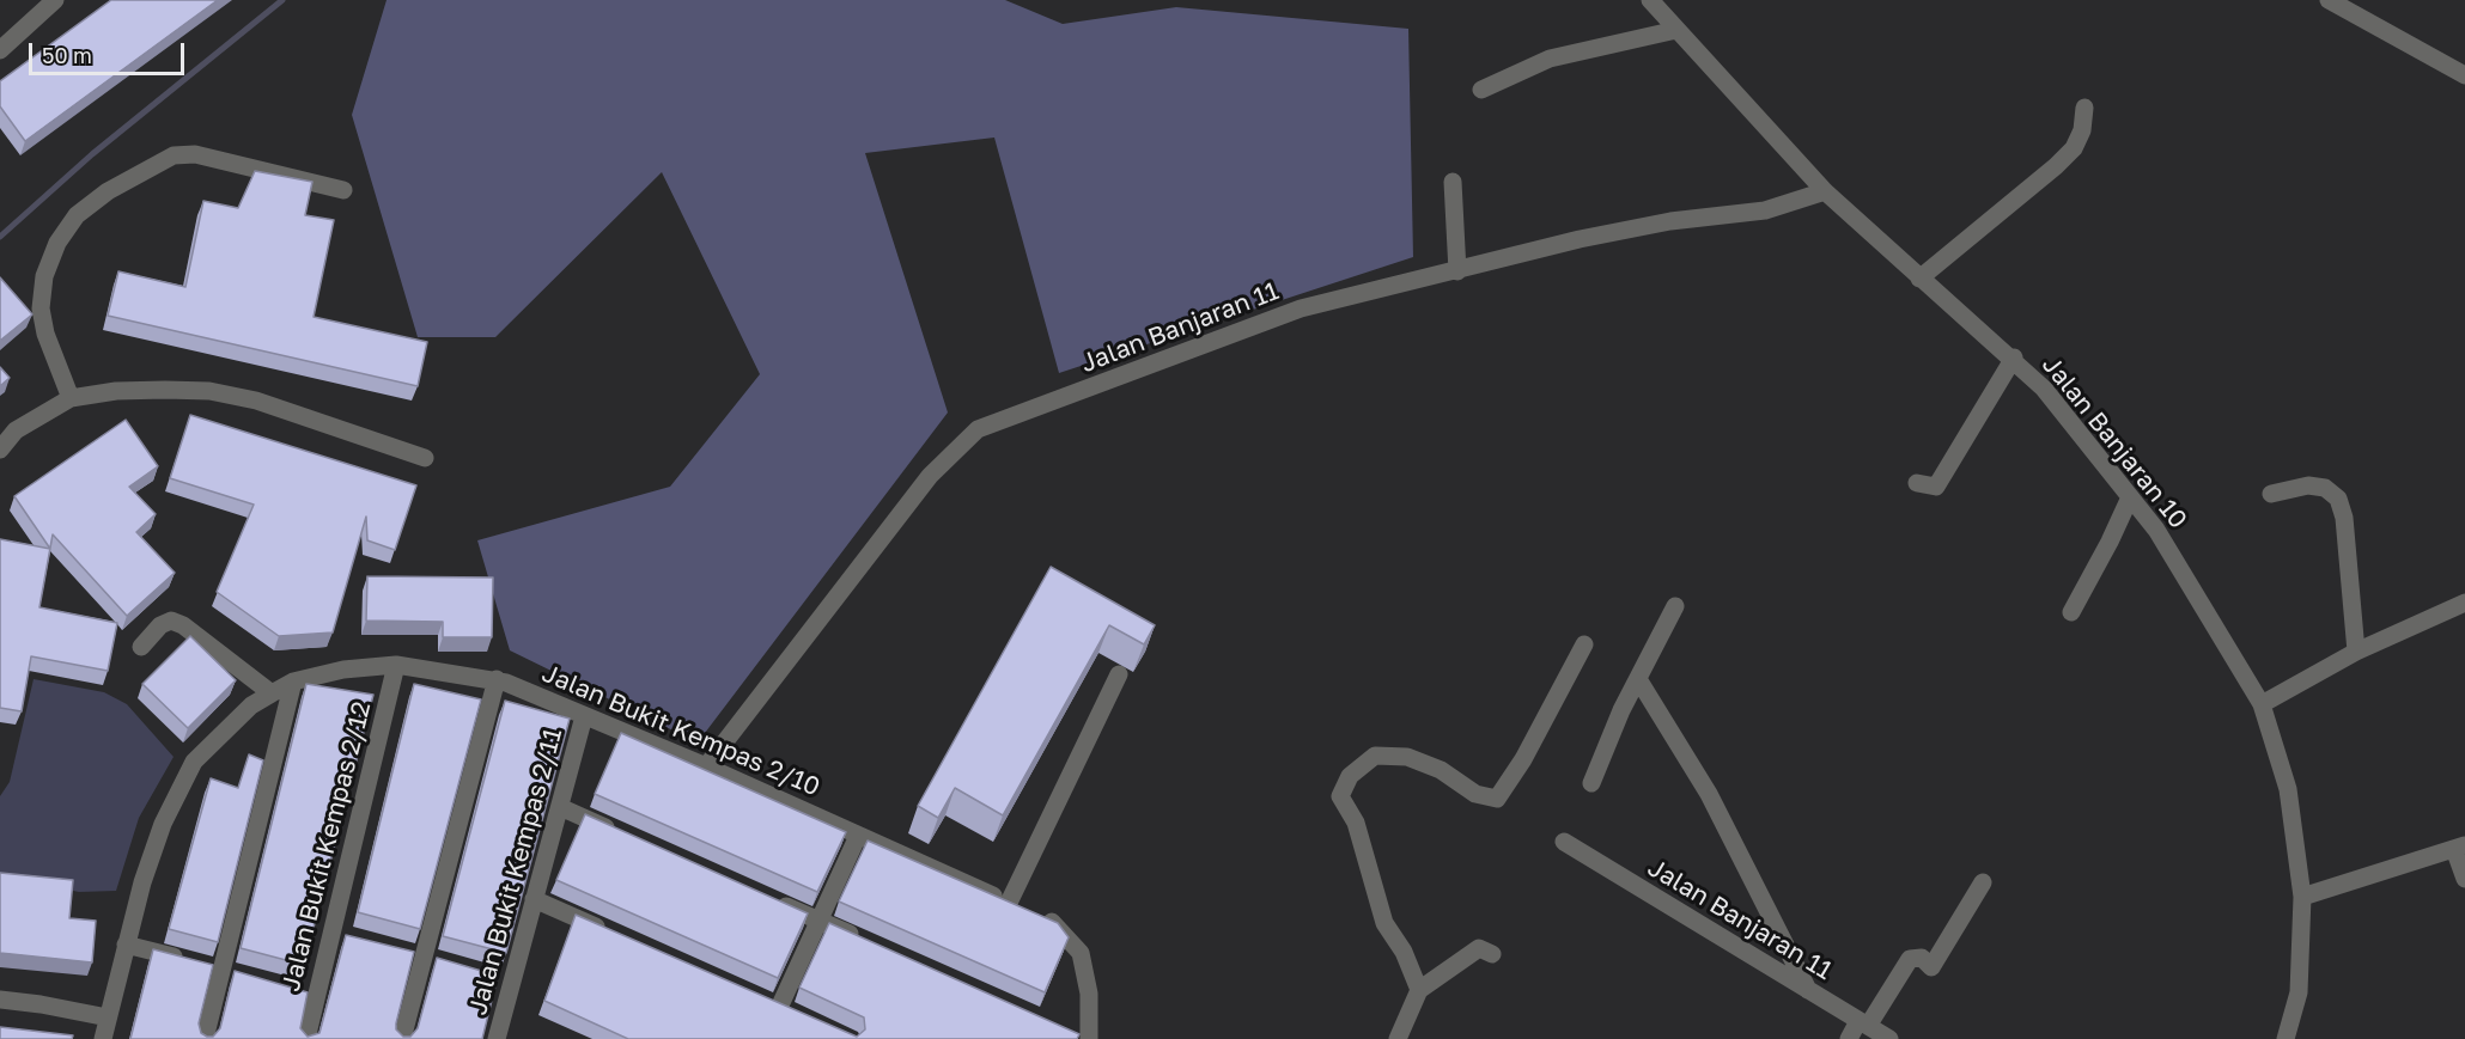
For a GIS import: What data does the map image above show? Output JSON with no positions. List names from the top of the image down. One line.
{"streets":{"street":["Jalan Banjaran 11","Jalan Banjaran 10","Jalan Bukit Kempas 2/10","Jalan Bukit Kempas 2/12","Jalan Bukit Kempas 2/11"]},"crossings":[["Jalan Banjaran 11","Jalan Banjaran 10"],["Jalan Banjaran 11","Jalan Bukit Kempas 2/10"],["Jalan Bukit Kempas 2/10","Jalan Bukit Kempas 2/12"],["Jalan Bukit Kempas 2/10","Jalan Bukit Kempas 2/11"]],"scale_bar":"50 m"}
